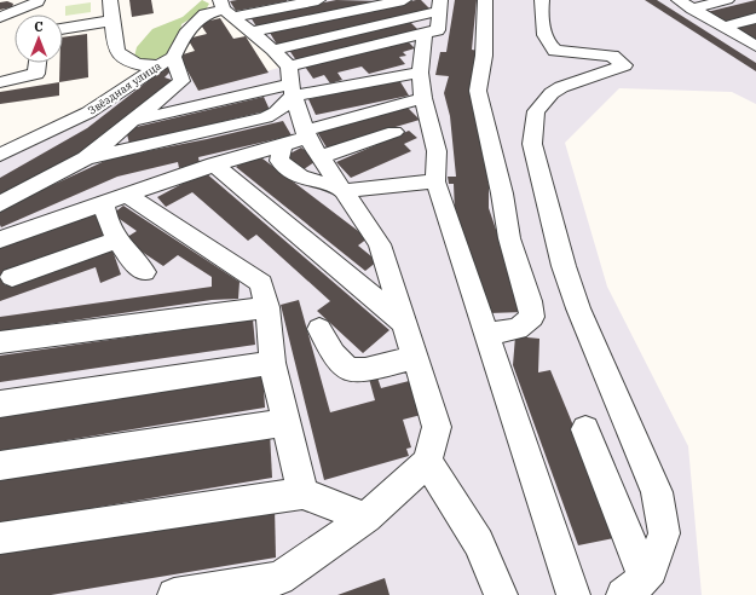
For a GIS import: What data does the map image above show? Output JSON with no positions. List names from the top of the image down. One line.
{"streets":{"street":["Звёздная улица"]},"north":"top"}
